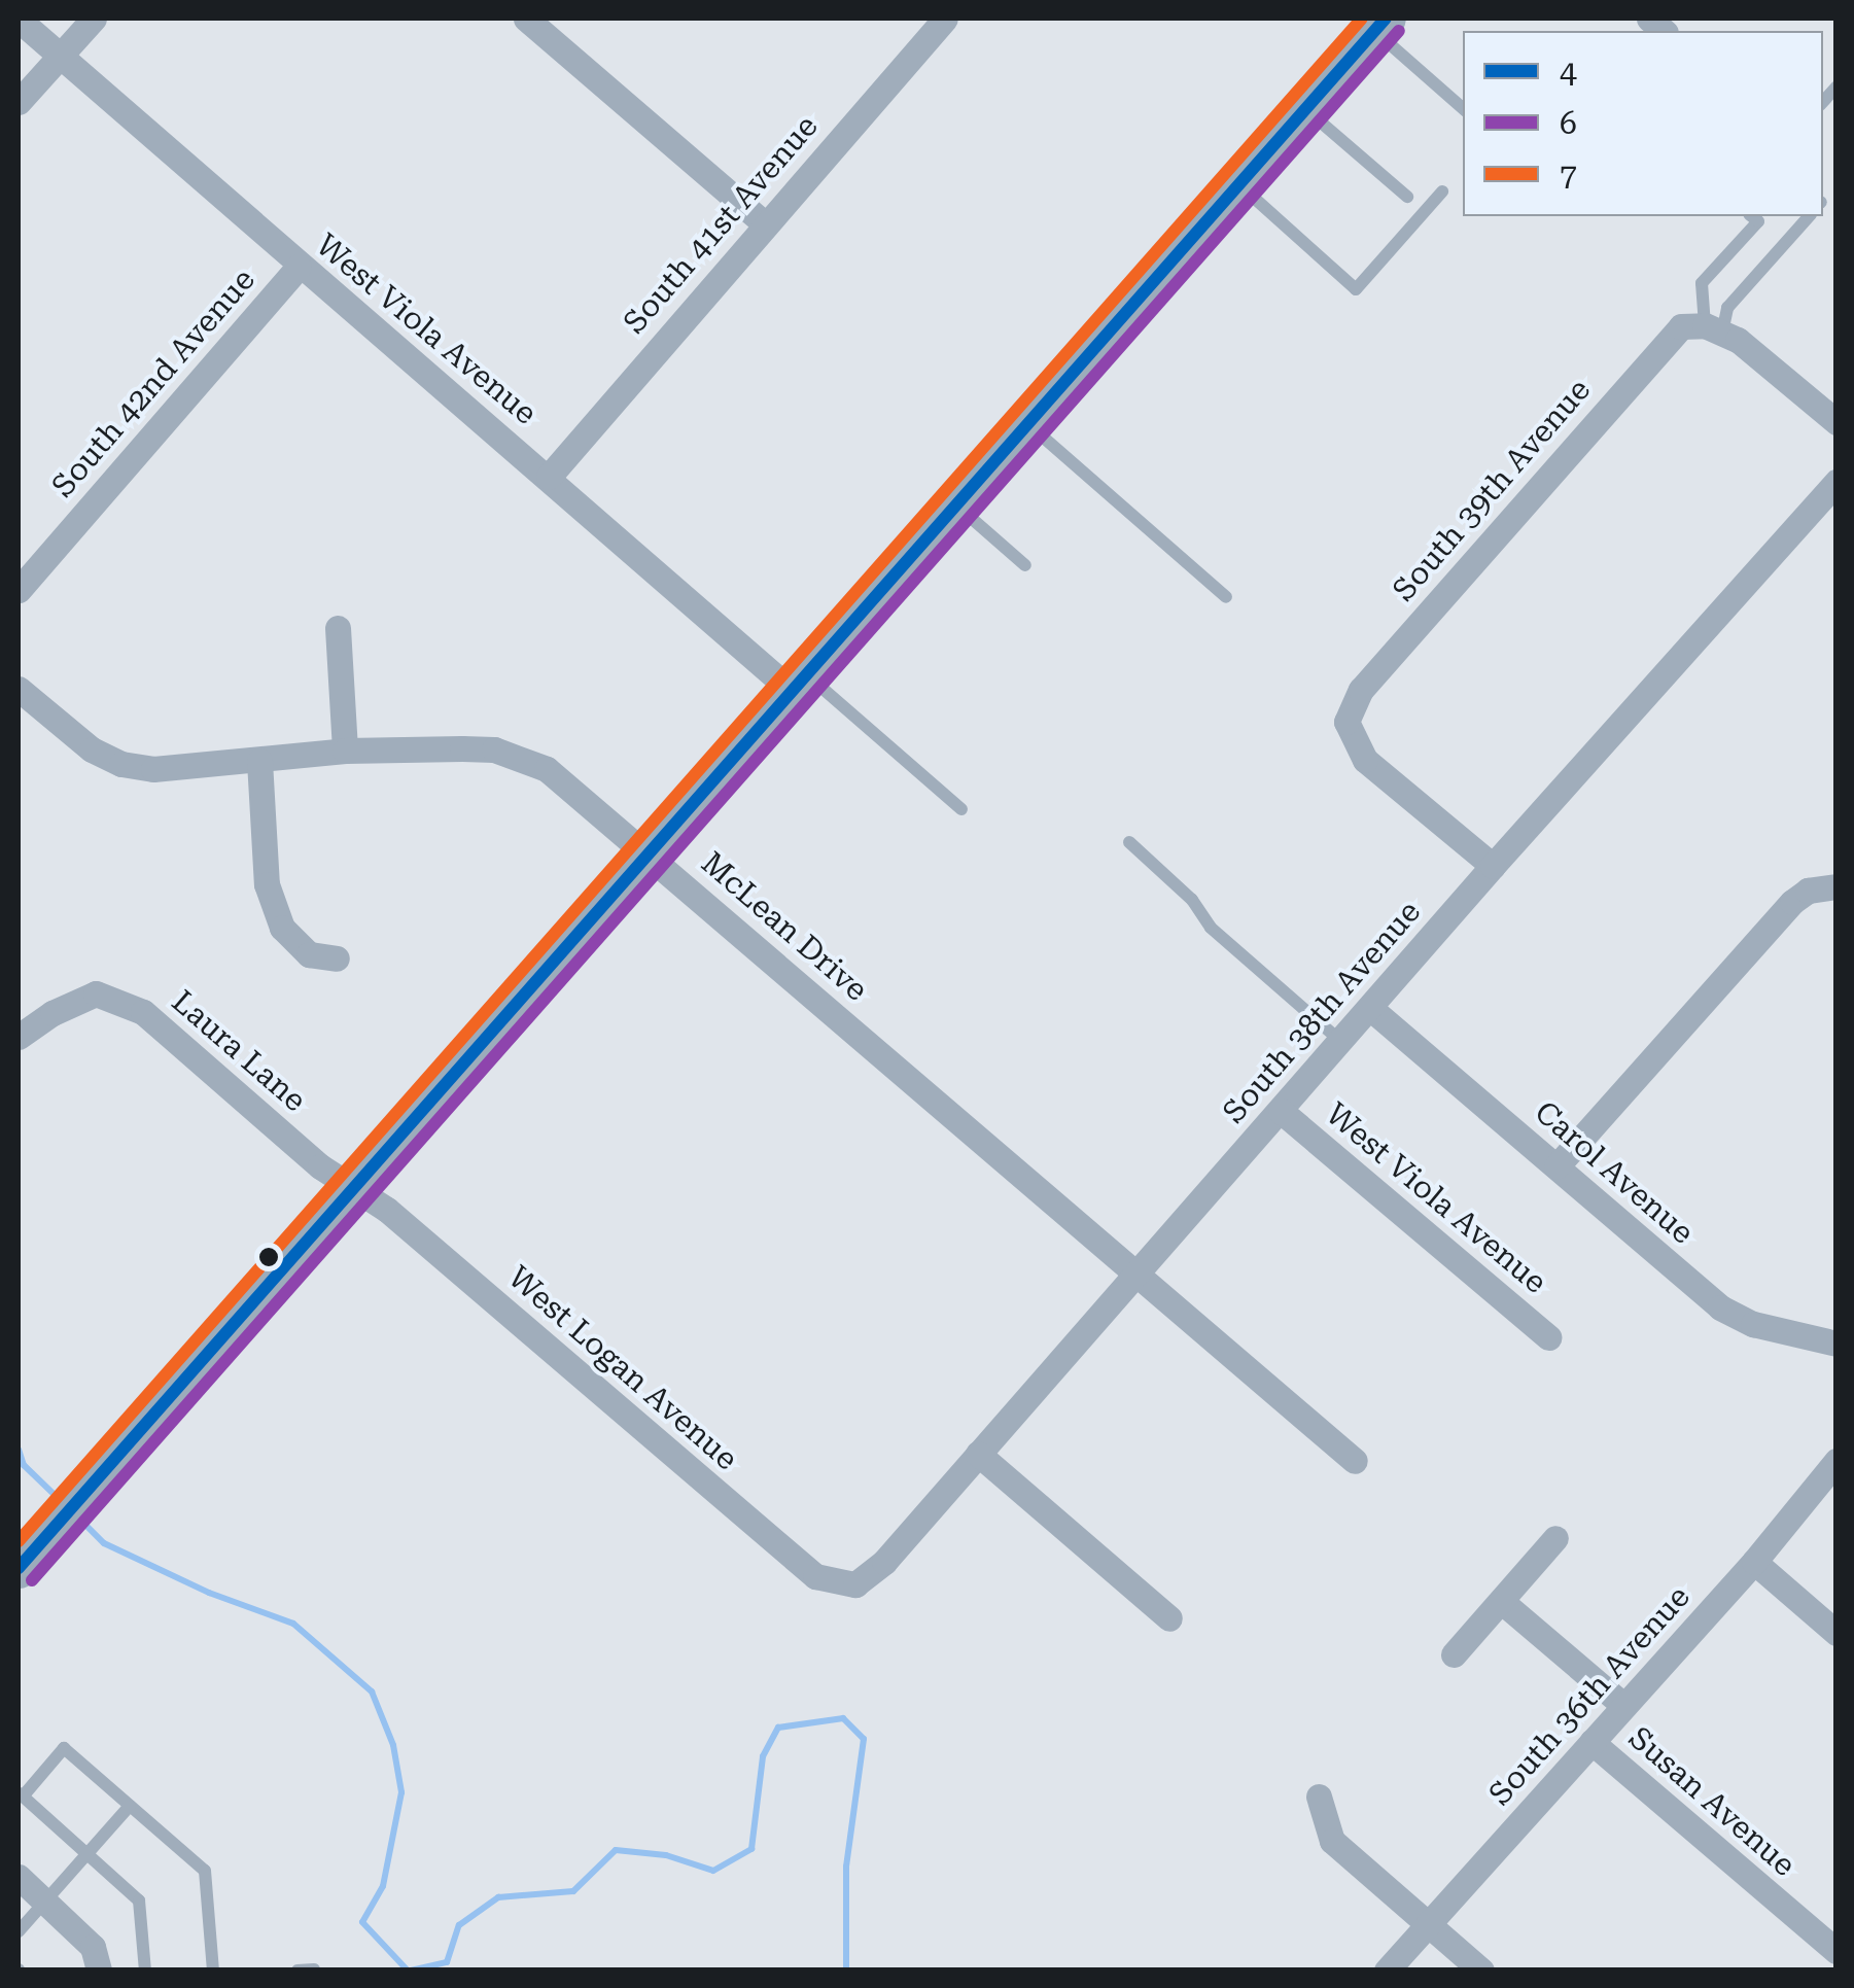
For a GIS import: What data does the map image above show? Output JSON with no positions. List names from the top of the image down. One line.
{"streets":{"street":["South 41st Avenue","West Viola Avenue","South 42nd Avenue","South 39th Avenue","McLean Drive","South 38th Avenue","Laura Lane","Carol Avenue","West Logan Avenue","South 36th Avenue","Susan Avenue"]},"crossings":[["South 41st Avenue","West Viola Avenue"],["West Viola Avenue","South 42nd Avenue"],["West Viola Avenue","South 38th Avenue"],["South 39th Avenue","South 38th Avenue"],["McLean Drive","South 38th Avenue"],["South 38th Avenue","Carol Avenue"],["South 38th Avenue","West Logan Avenue"],["Laura Lane","West Logan Avenue"],["South 36th Avenue","Susan Avenue"]],"lines":["transit line 4","transit line 7","transit line 6"],"legend":["4","6","7"]}
